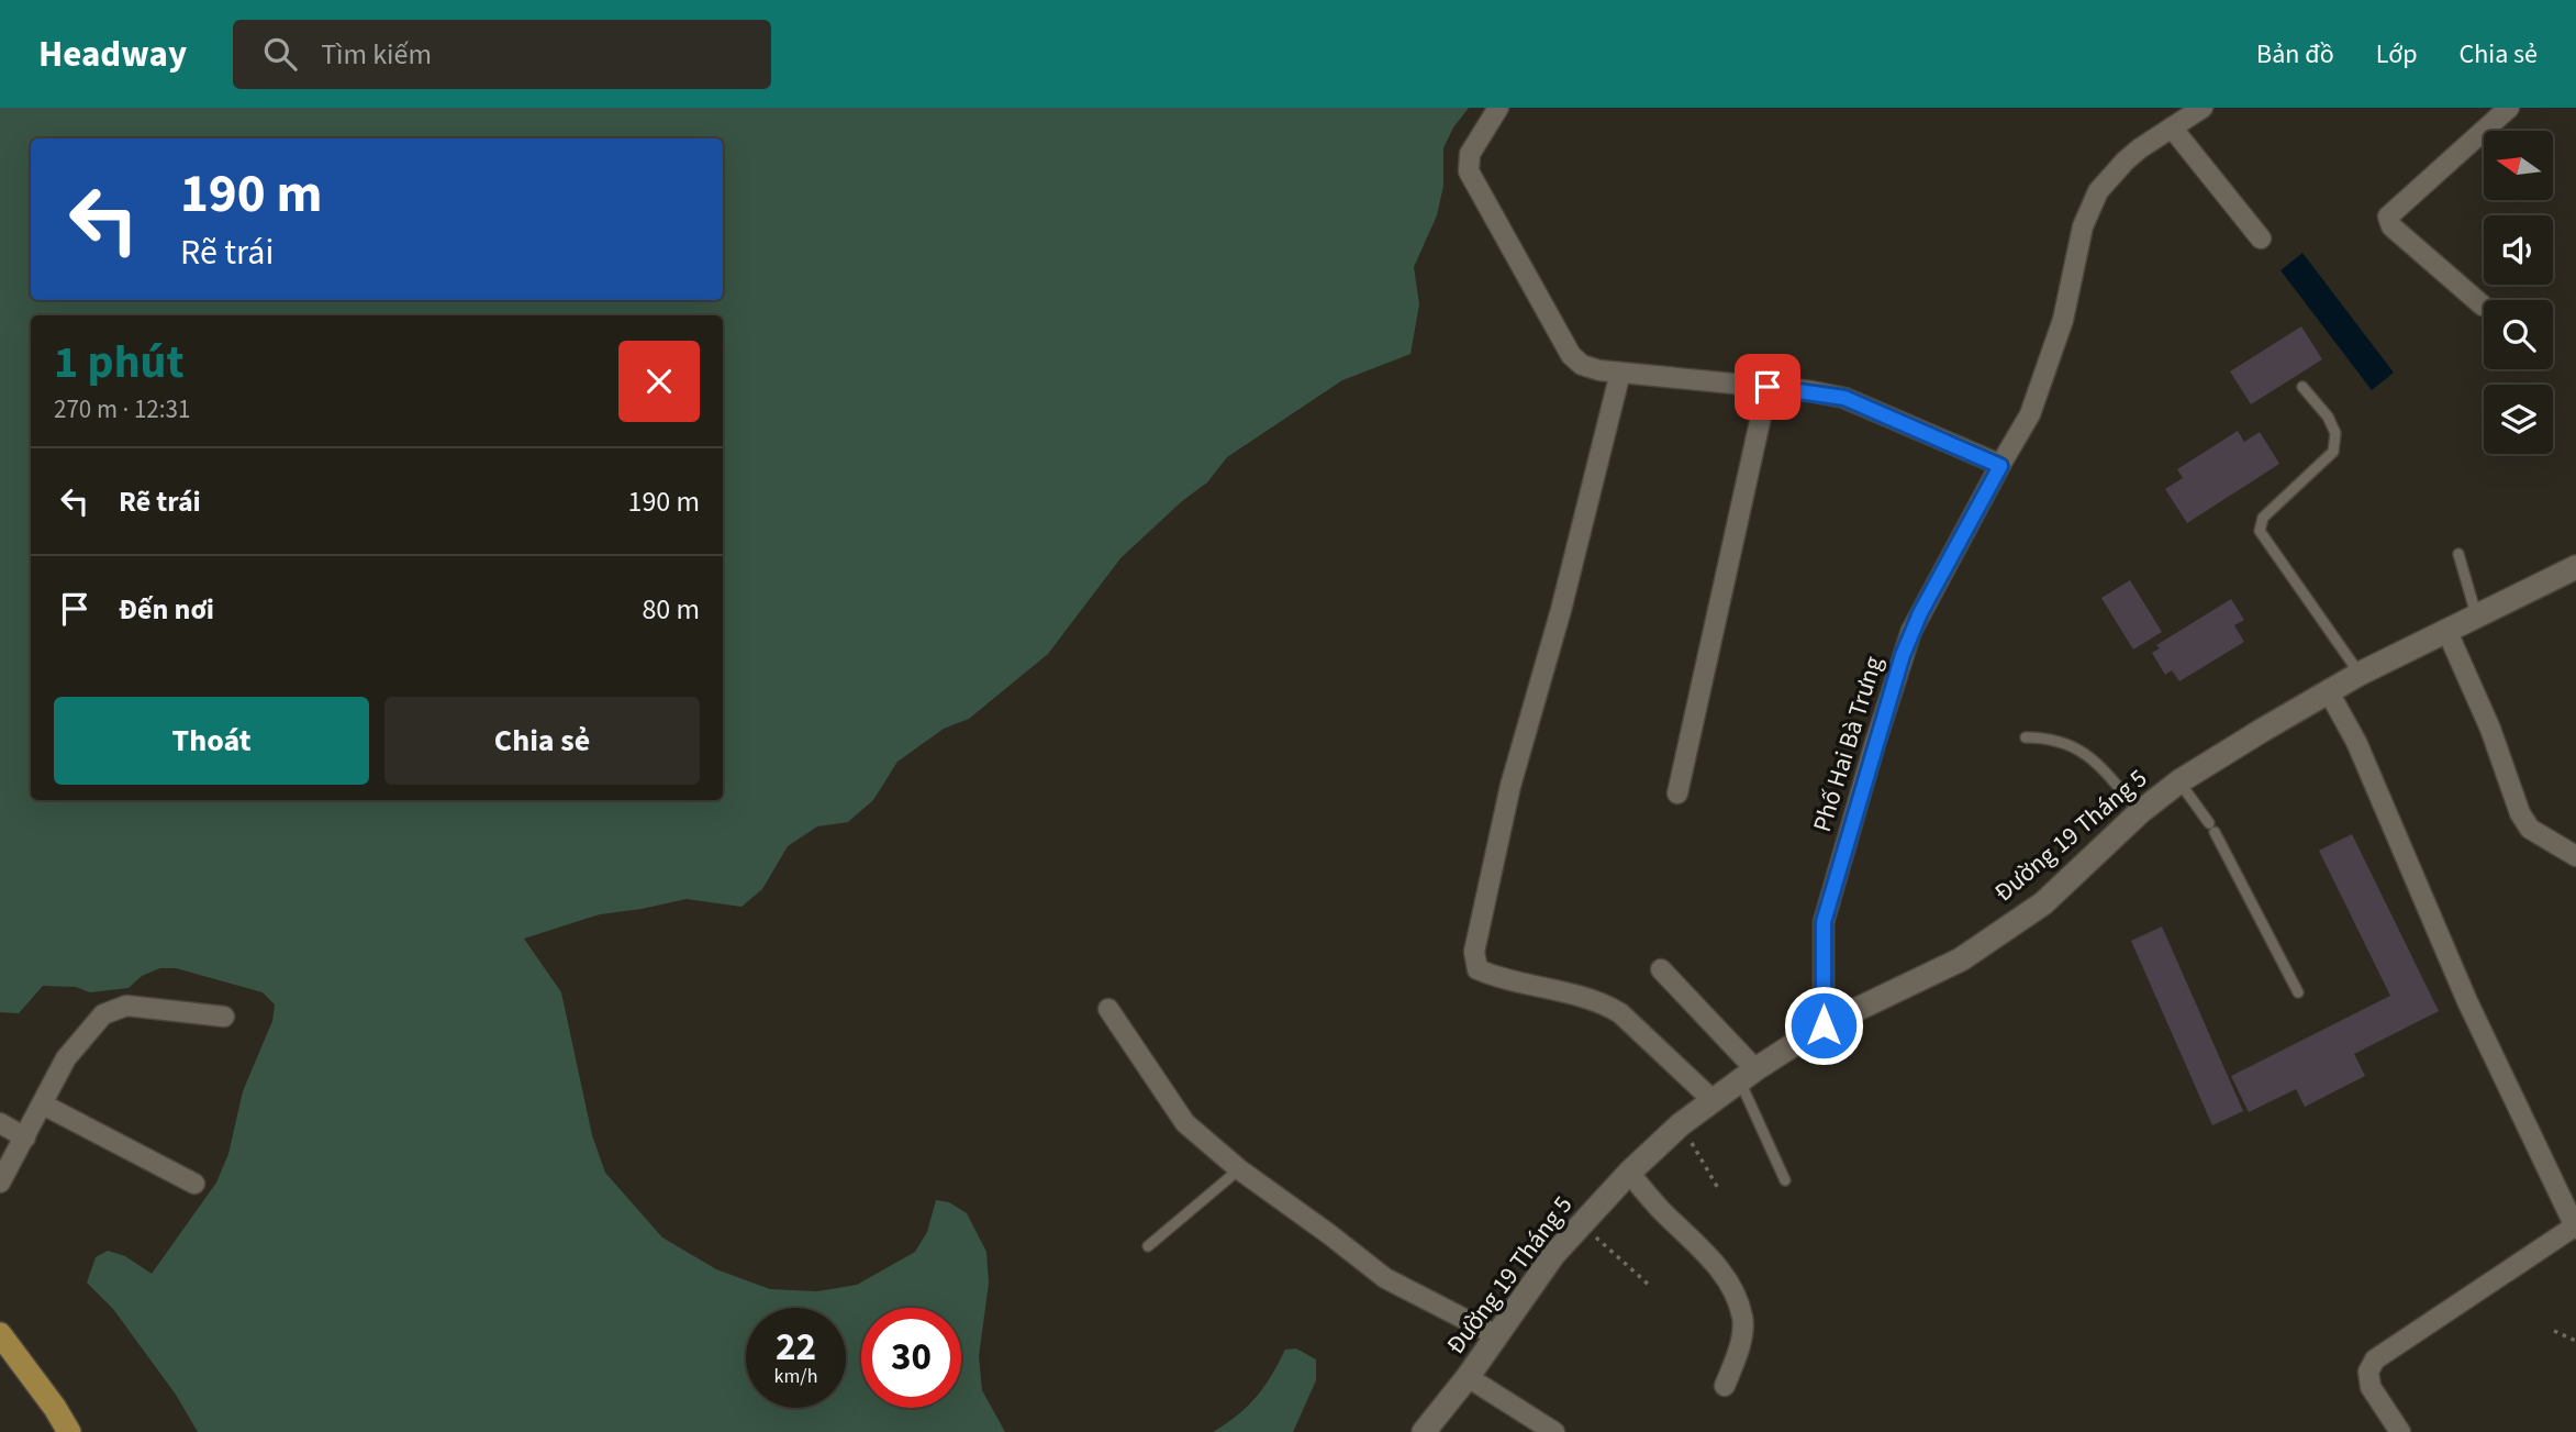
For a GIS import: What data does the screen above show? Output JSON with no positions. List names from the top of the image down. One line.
{"streets":{"street":["Phố Hai Bà Trưng","Đường 19 Tháng 5"]},"crossings":[["Phố Hai Bà Trưng","Đường 19 Tháng 5"]],"north":"left","page":{"header":"Headway","search":"Tìm kiếm","nav":["Bản đồ","Lớp","Chia sẻ"],"turn":["190 m","Rẽ trái"],"heading":["1 phút","270 m · 12:31"],"list":[{"name":"Rẽ trái","value":"190 m"},{"name":"Đến nơi","value":"80 m"}],"buttons":["Thoát","Chia sẻ"],"speed":"22 km/h","limit":"30"}}
